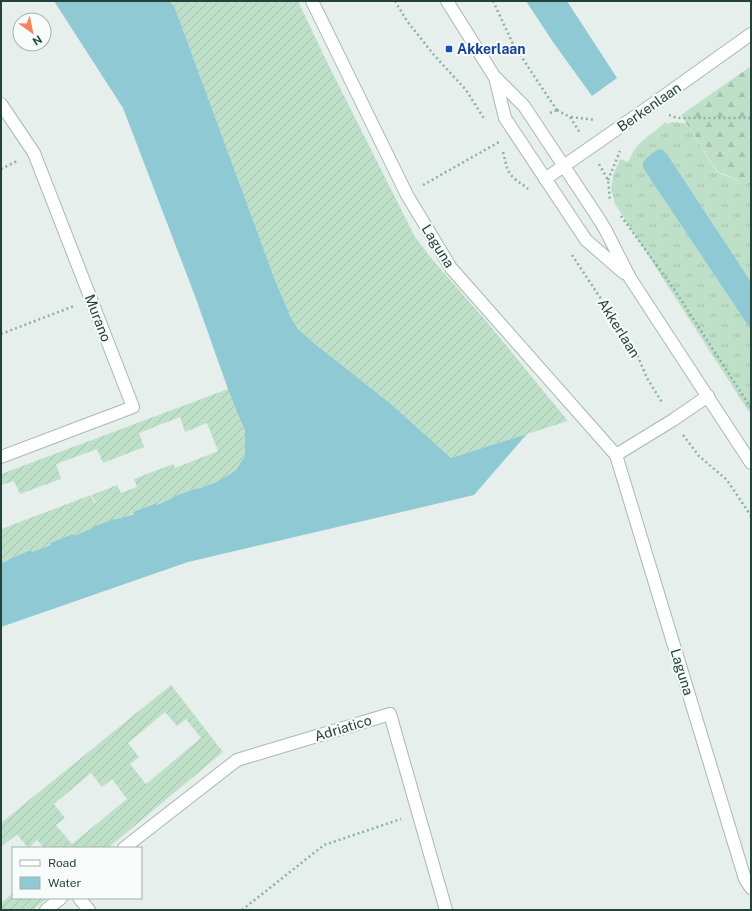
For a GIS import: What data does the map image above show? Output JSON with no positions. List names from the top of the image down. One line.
{"streets":{"street":["Berkenlaan","Laguna","Murano","Adriatico"],"path":["Akkerlaan"]},"places":{"transit":["Akkerlaan"]},"legend":["Road","Water"],"north":"bottom right"}
